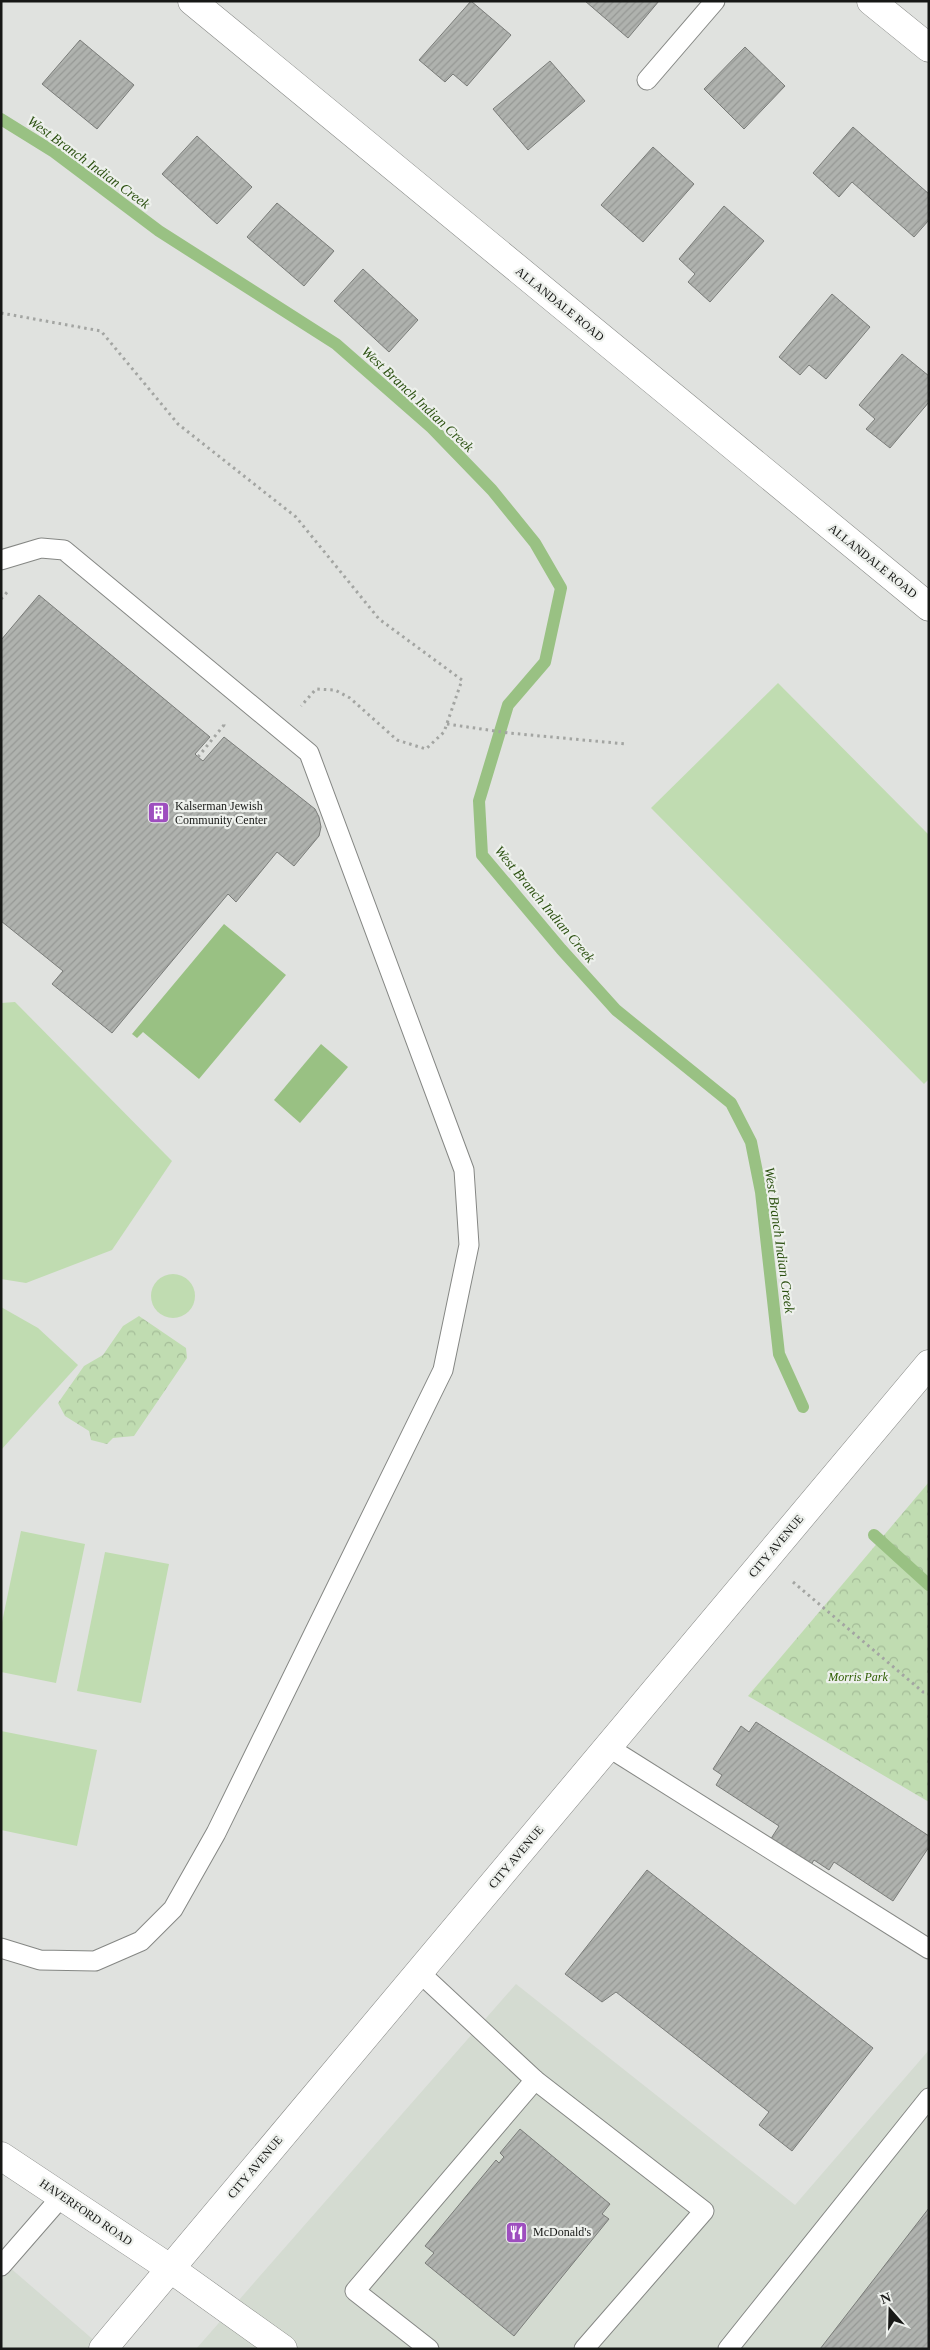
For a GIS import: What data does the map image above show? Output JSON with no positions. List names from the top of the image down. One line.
{"streets":{"main road":["ALLANDALE ROAD","CITY AVENUE","HAVERFORD ROAD"]},"crossings":[["CITY AVENUE","HAVERFORD ROAD"]],"water":["West Branch Indian Creek"],"parks":["Morris Park"],"places":{"building":["Kalserman Jewish Community Center"],"restaurant":["McDonald's"]},"north":"top"}
